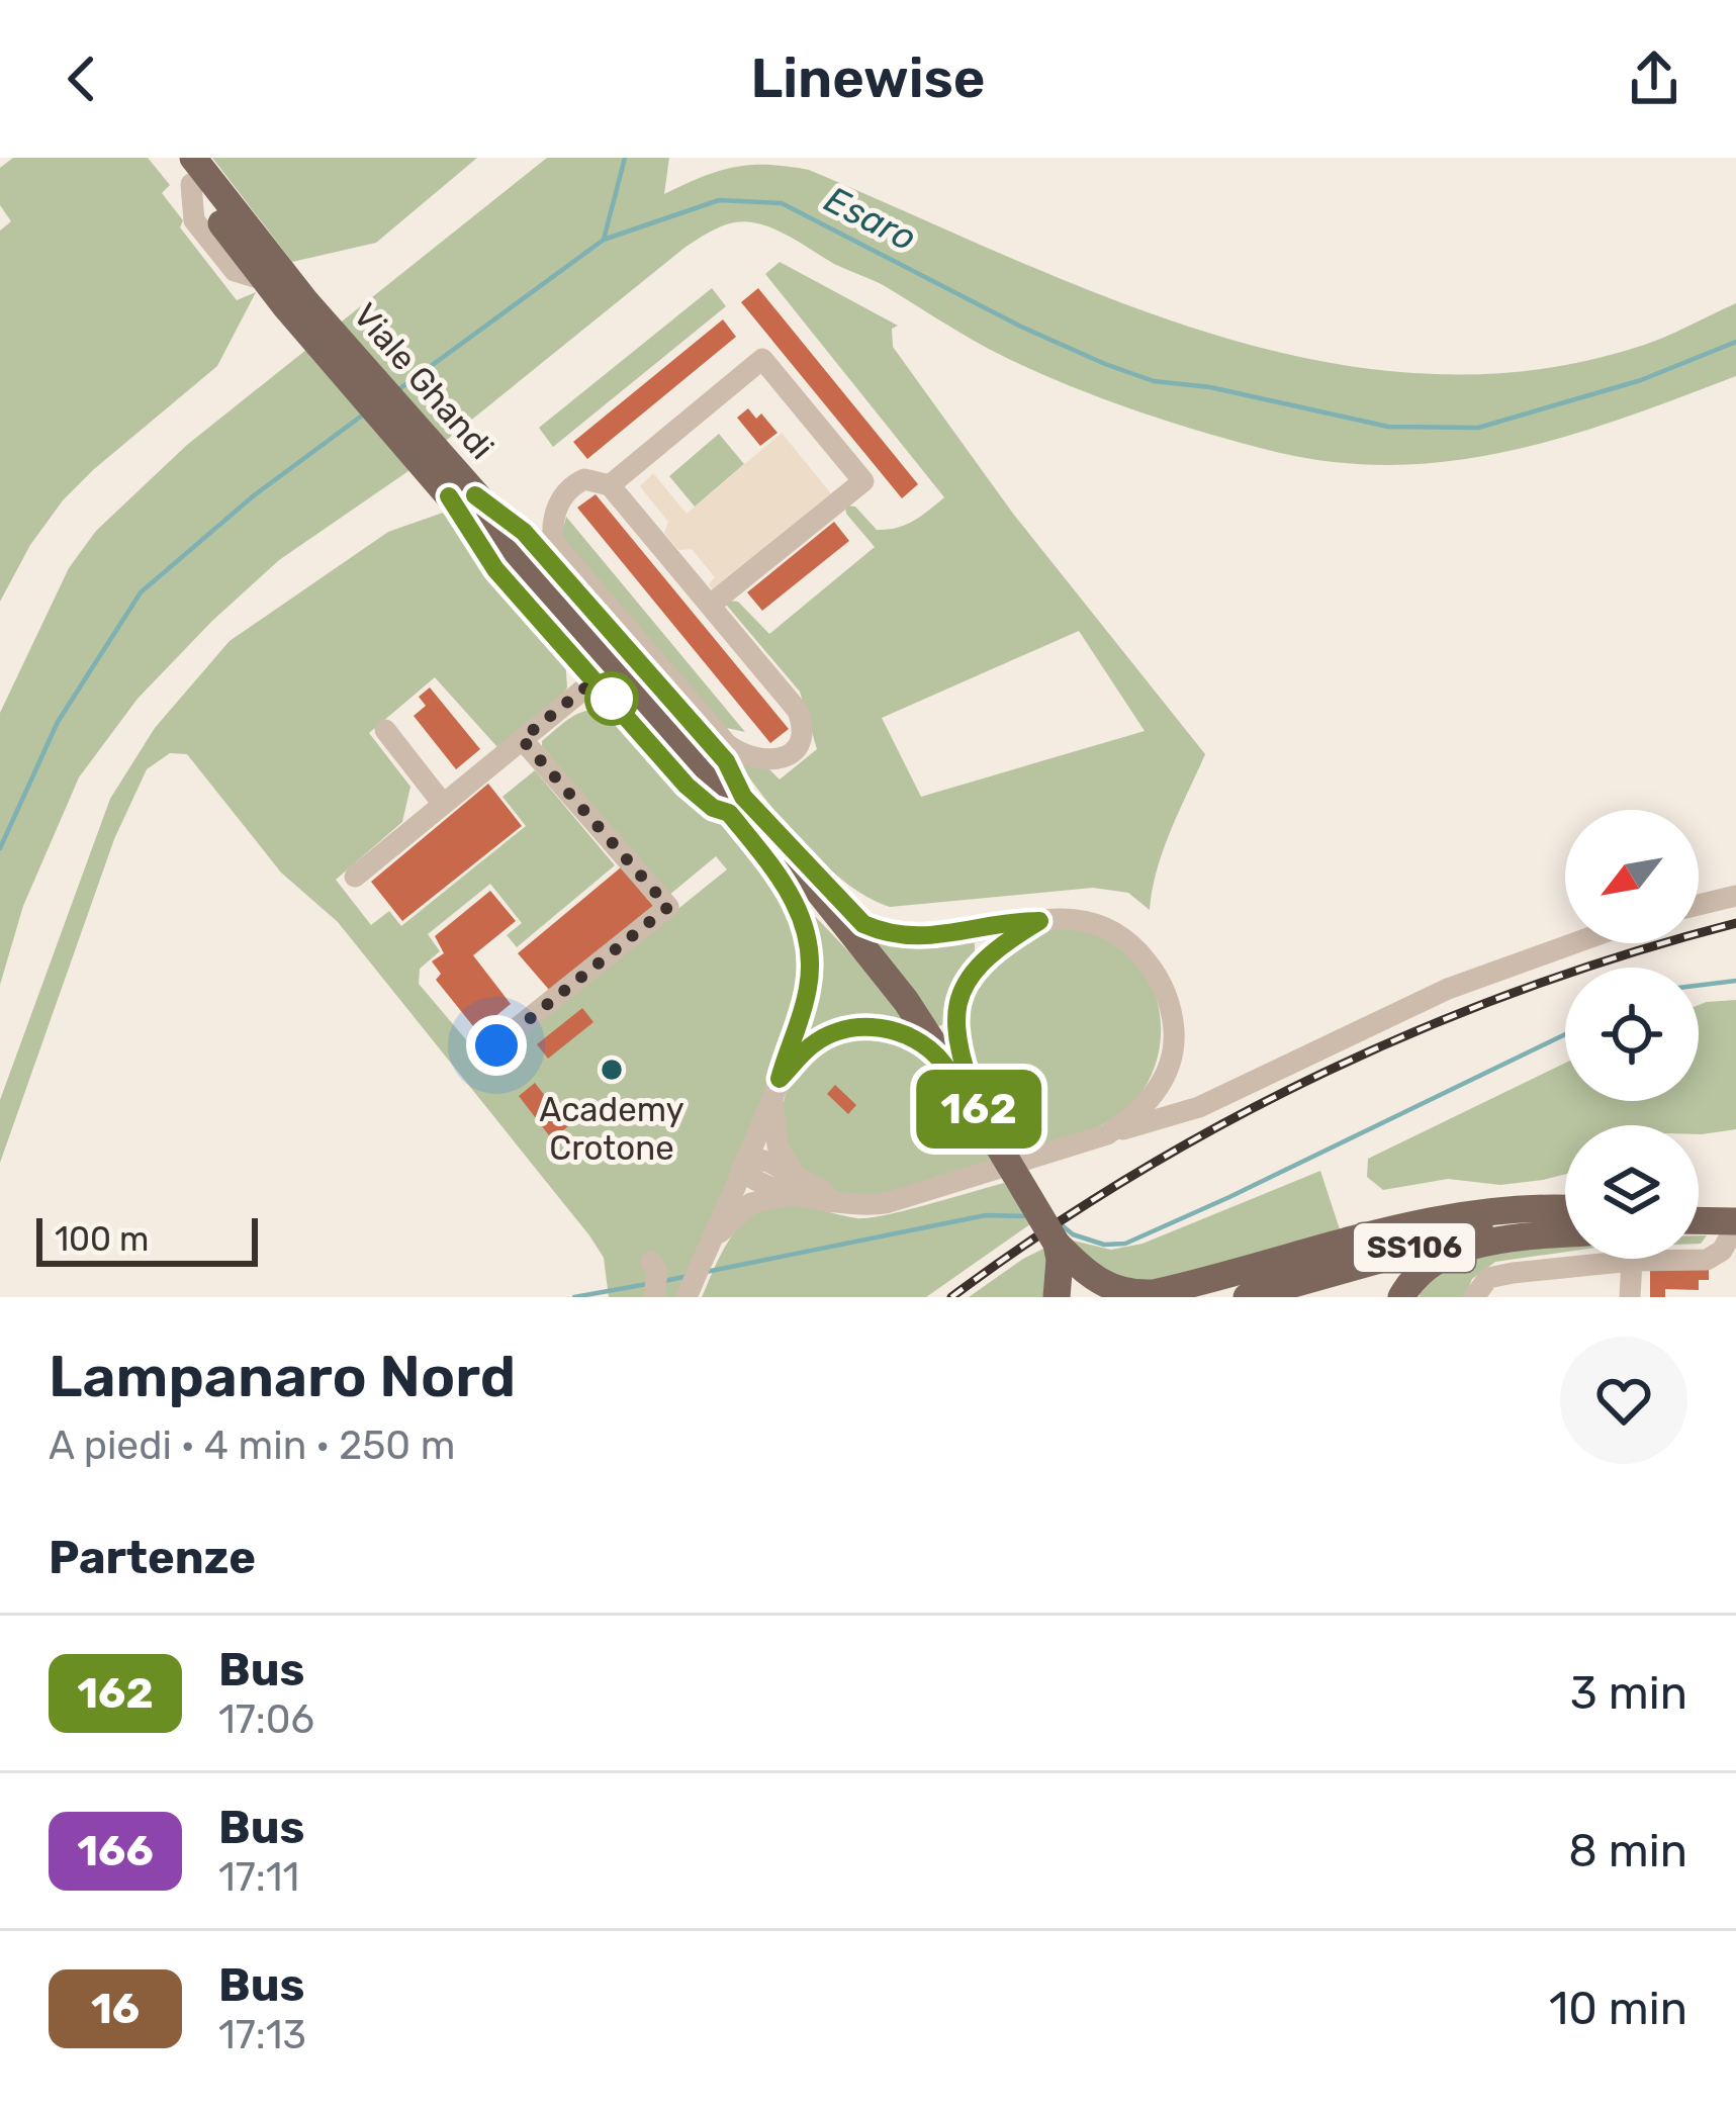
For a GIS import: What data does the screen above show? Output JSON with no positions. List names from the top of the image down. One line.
{"streets":{"main road":["Viale Ghandi","SS106"]},"water":["Esaro"],"places":["Academy Crotone"],"lines":["bus line 162"],"scale_bar":"100 m","north":"bottom left","page":{"header":"Linewise","on_map":"162","scale":"100 m","heading":[["Lampanaro Nord","A piedi · 4 min · 250 m"],"Partenze"],"list":[{"mark":"162","name":"Bus","note":"17:06","value":"3 min"},{"mark":"166","name":"Bus","note":"17:11","value":"8 min"},{"mark":"16","name":"Bus","note":"17:13","value":"10 min"}]}}
